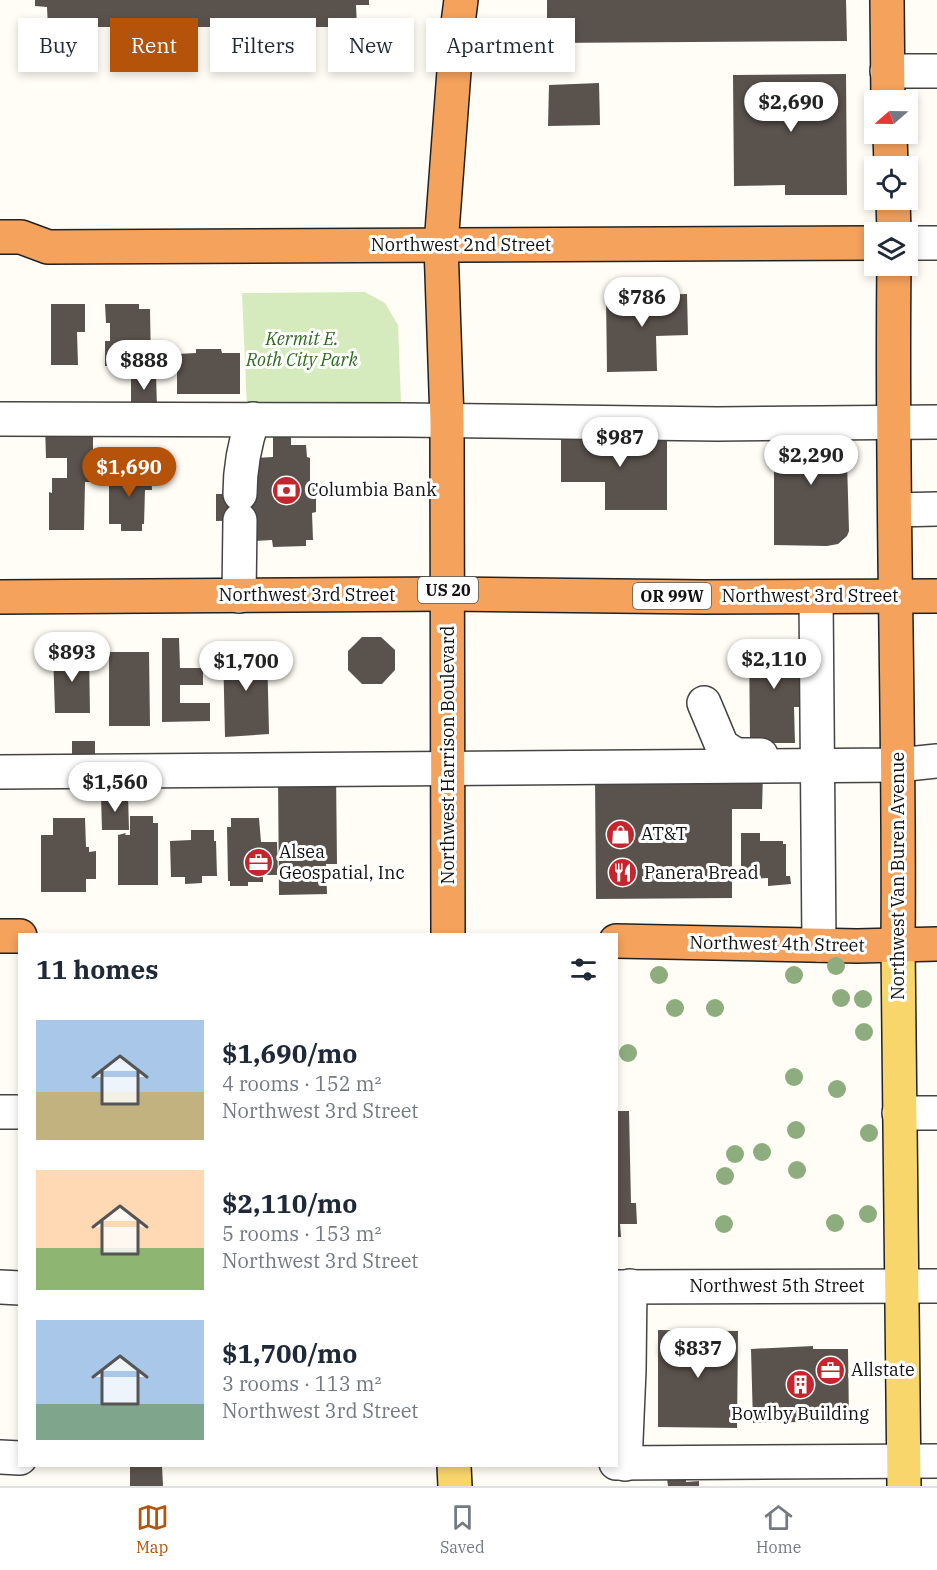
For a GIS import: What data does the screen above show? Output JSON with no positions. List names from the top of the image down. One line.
{"streets":{"highway":["Northwest 2nd Street","US 20","Northwest 3rd Street","OR 99W","Northwest Harrison Boulevard","Northwest Van Buren Avenue","Northwest 4th Street"],"street":["Northwest 5th Street"]},"crossings":[["Northwest 2nd Street","Northwest Harrison Boulevard"],["Northwest 3rd Street","Northwest Harrison Boulevard"],["Northwest 3rd Street","Northwest Van Buren Avenue"],["Northwest Van Buren Avenue","Northwest 4th Street"],["Northwest Van Buren Avenue","Northwest 5th Street"]],"parks":["Kermit E. Roth City Park"],"places":{"bank":["Columbia Bank"],"shop":["AT&T"],"office":["Alsea Geospatial, Inc","Allstate"],"restaurant":["Panera Bread"],"building":["Bowlby Building"]},"north":"left","page":{"chip":["Buy","Rent","Filters","New","Apartment"],"price":["$2,690","$786","$888","$987","$2,290","$1,690","$893","$2,110","$1,700","$1,560","$837"],"heading":"11 homes","list":[{"name":"$1,690/mo","note":"4 rooms · 152 m² · Northwest 3rd Street"},{"name":"$2,110/mo","note":"5 rooms · 153 m² · Northwest 3rd Street"},{"name":"$1,700/mo","note":"3 rooms · 113 m² · Northwest 3rd Street"}],"tabs":["Map","Saved","Home"]}}
